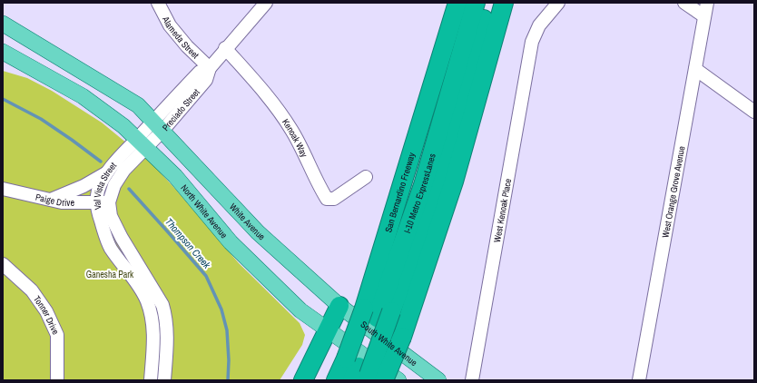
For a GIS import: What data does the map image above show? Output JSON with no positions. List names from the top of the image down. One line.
{"streets":{"highway":["San Bernardino Freeway","I-10 Metro ExpressLanes"],"main road":["North White Avenue","White Avenue","South White Avenue"],"street":["Alameda Street","Preciado Street","Kenoak Way","Val Vista Street","West Orange Grove Avenue","Paige Drive","West Kenoak Place","Tonner Drive"]},"crossings":[["Alameda Street","Preciado Street"],["Preciado Street","Kenoak Way"],["Preciado Street","Val Vista Street"],["Preciado Street","North White Avenue"],["Preciado Street","White Avenue"],["Val Vista Street","Paige Drive"],["Val Vista Street","North White Avenue"],["San Bernardino Freeway","I-10 Metro ExpressLanes"],["White Avenue","South White Avenue"]],"water":["Thompson Creek"],"parks":["Ganesha Park"]}
